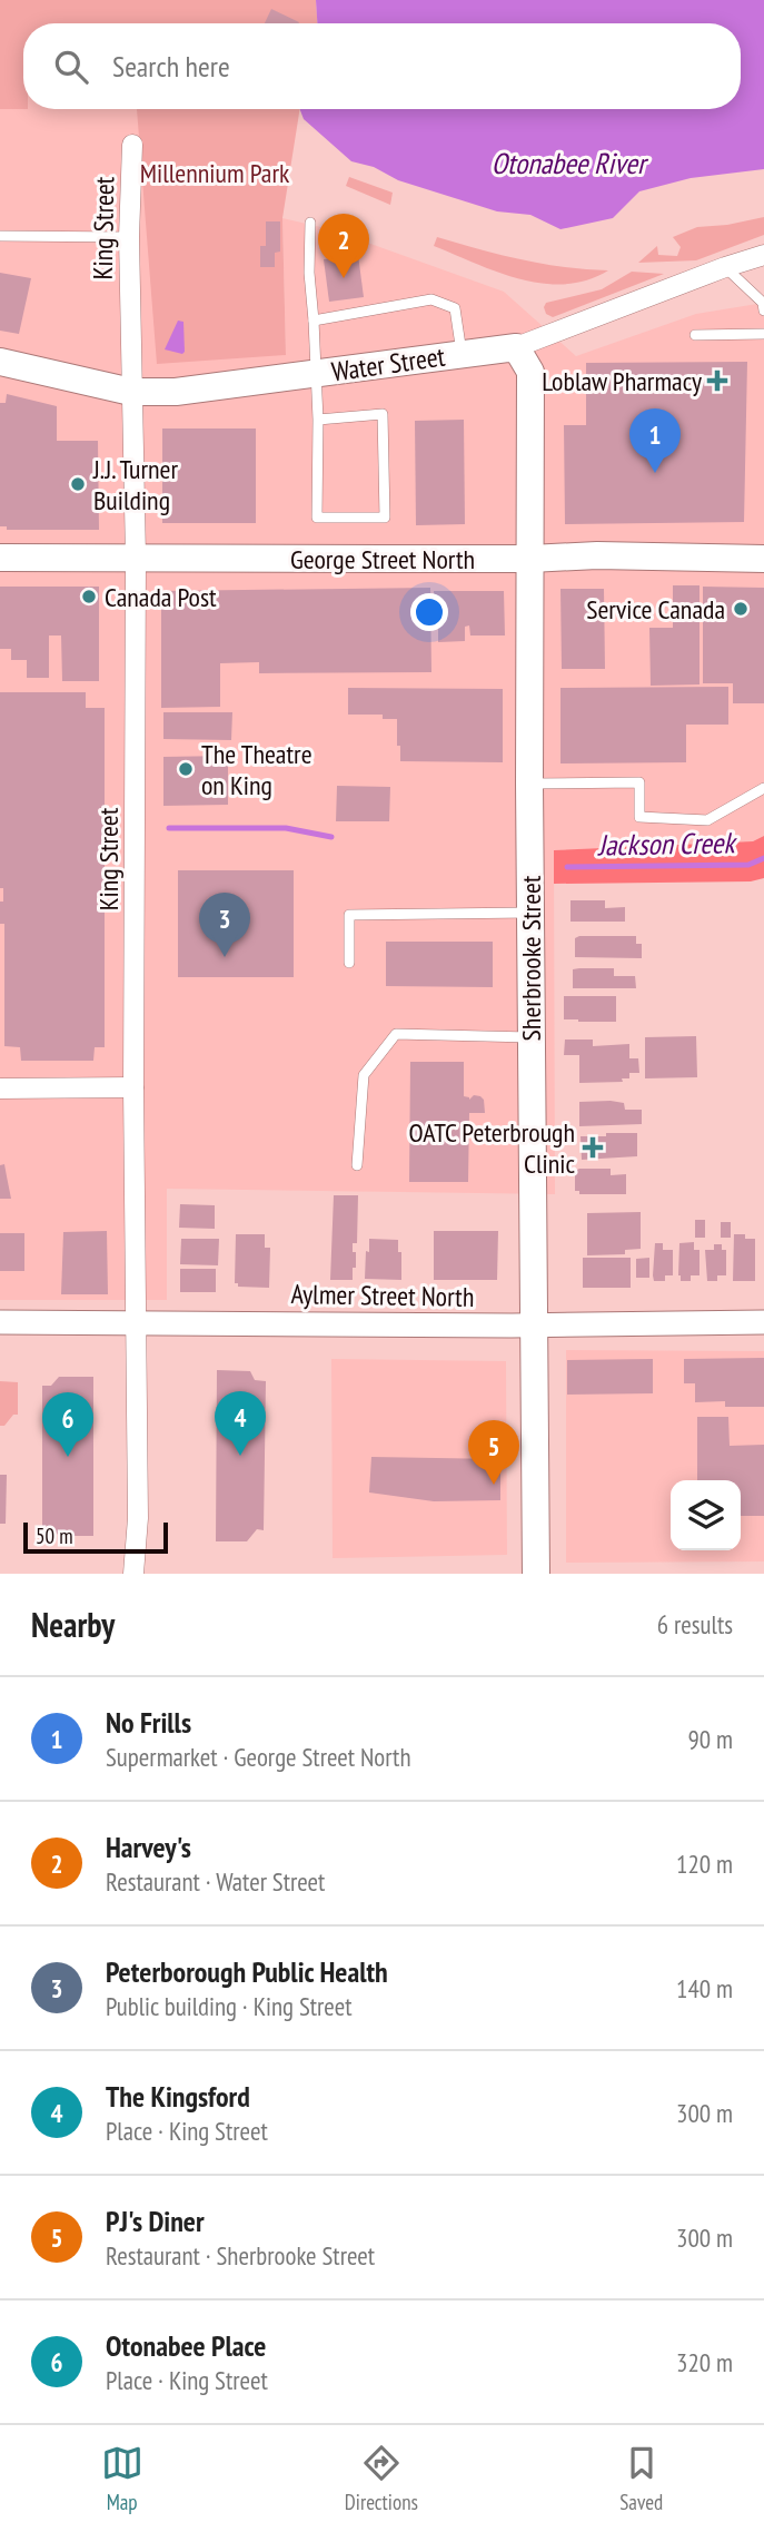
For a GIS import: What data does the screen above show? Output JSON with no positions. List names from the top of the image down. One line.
{"streets":{"main road":["Water Street","George Street North","Sherbrooke Street"],"street":["King Street","Aylmer Street North"]},"crossings":[["King Street","Water Street"],["King Street","George Street North"],["King Street","Aylmer Street North"],["Water Street","Sherbrooke Street"],["George Street North","Sherbrooke Street"],["Sherbrooke Street","Aylmer Street North"]],"water":["Otonabee River","Jackson Creek"],"parks":["Millennium Park"],"places":{"health":["Loblaw Pharmacy","OATC Peterbrough Clinic"],"other":["J.J. Turner Building","Canada Post","Service Canada","The Theatre on King"]},"scale_bar":"50 m","page":{"search":"Search here","pins":["2","1","3","4","6","5"],"scale":"50 m","heading":["Nearby","6 results"],"list":[{"mark":"1","name":"No Frills","note":"Supermarket · George Street North","value":"90 m"},{"mark":"2","name":"Harvey's","note":"Restaurant · Water Street","value":"120 m"},{"mark":"3","name":"Peterborough Public Health","note":"Public building · King Street","value":"140 m"},{"mark":"4","name":"The Kingsford","note":"Place · King Street","value":"300 m"},{"mark":"5","name":"PJ's Diner","note":"Restaurant · Sherbrooke Street","value":"300 m"},{"mark":"6","name":"Otonabee Place","note":"Place · King Street","value":"320 m"}],"nav":["Map","Directions","Saved"]}}
